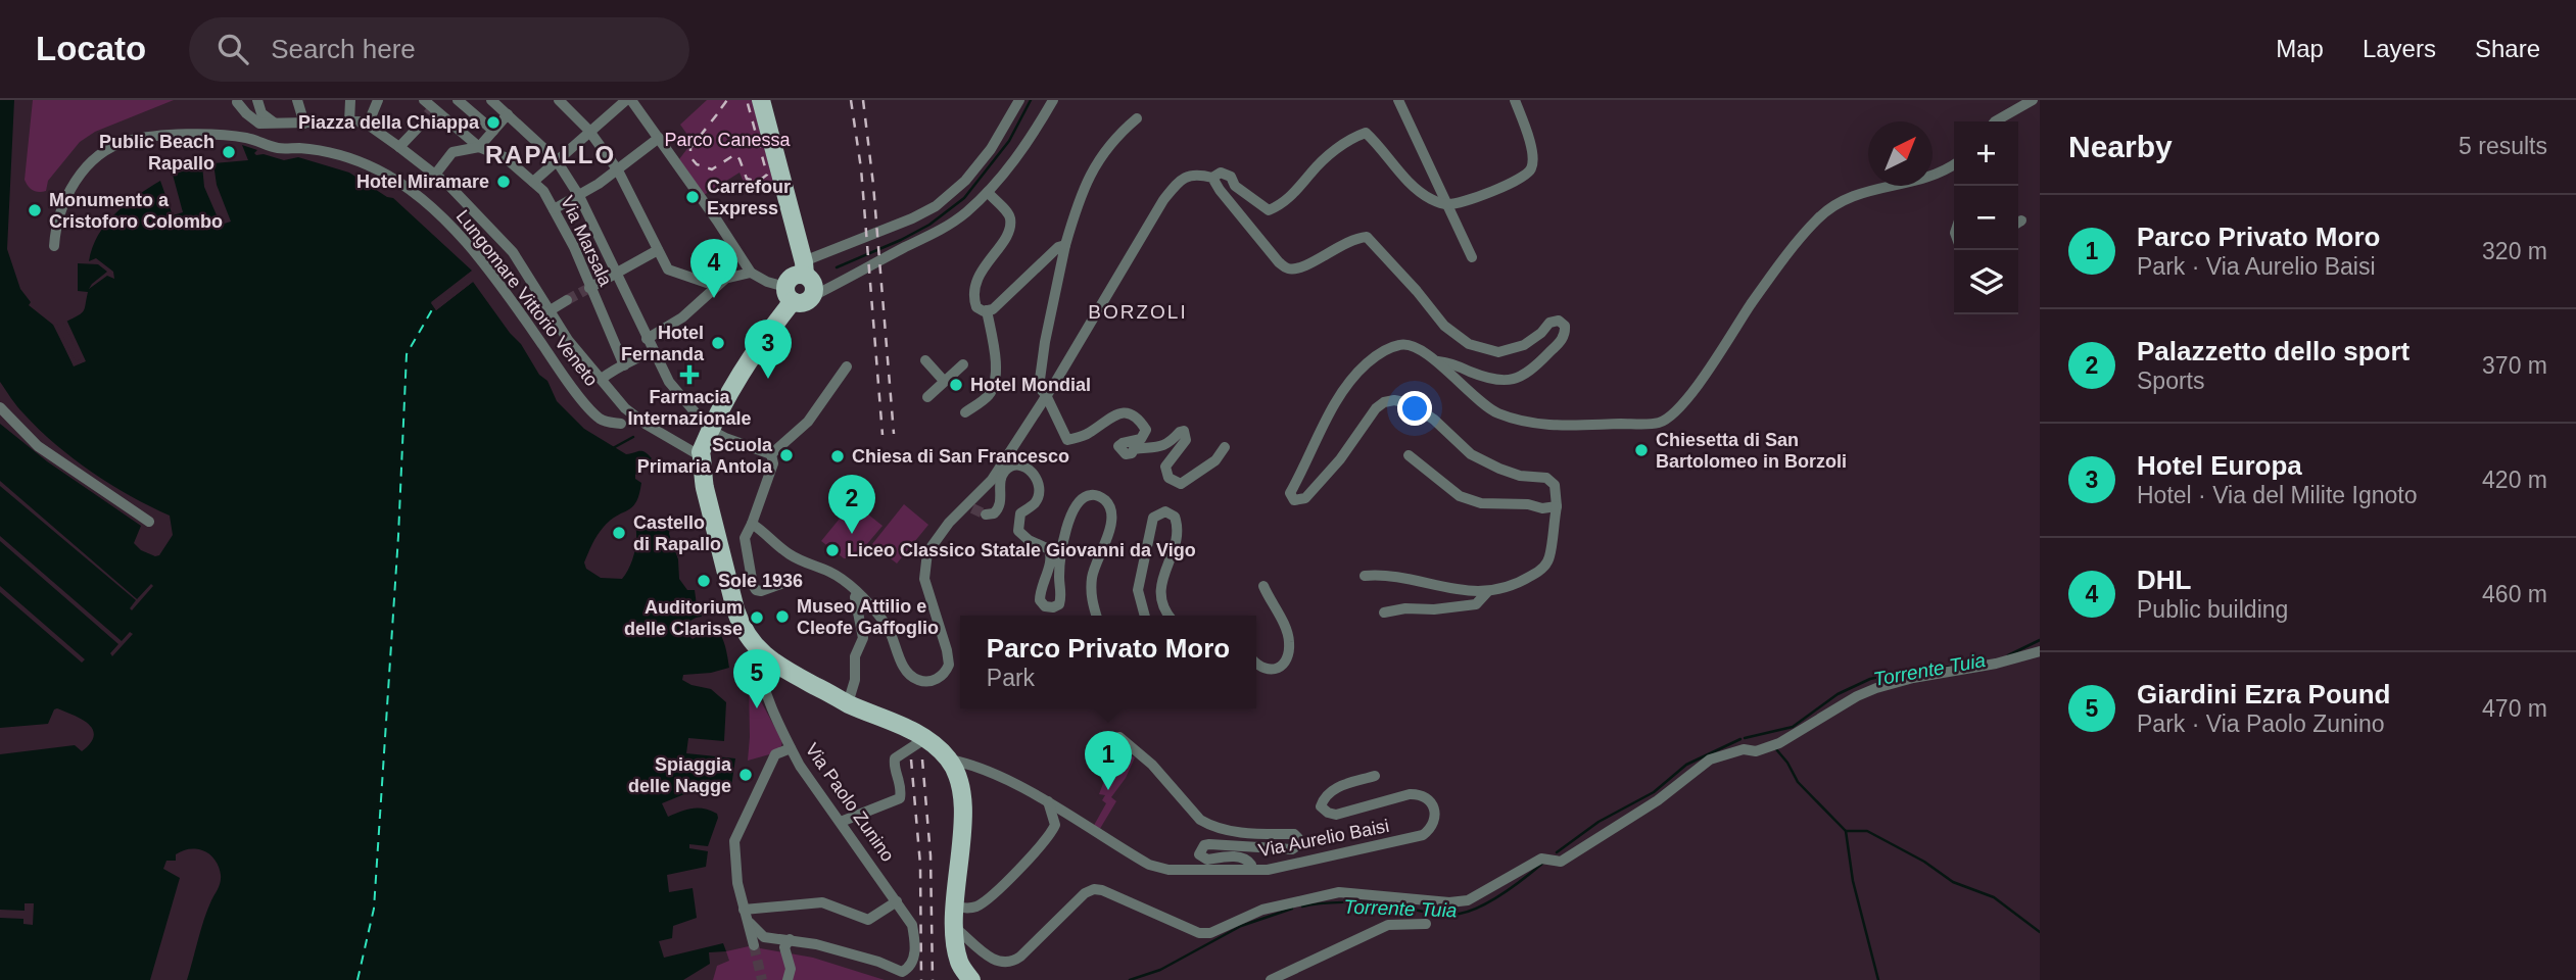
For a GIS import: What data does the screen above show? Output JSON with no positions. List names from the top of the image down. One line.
{"streets":{"street":["Via Marsala","Lungomare Vittorio Veneto","Via Paolo Zunino","Via Aurelio Baisi"]},"districts":["RAPALLO","BORZOLI"],"water":["Torrente Tuia"],"parks":["Parco Canessa"],"places":{"other":["Piazza della Chiappa","Public Beach Rapallo","Hotel Miramare","Carrefour Express","Monumento a Cristoforo Colombo","Hotel Fernanda","Hotel Mondial","Chiesetta di San Bartolomeo in Borzoli","Scuola Primaria Antola","Chiesa di San Francesco","Castello di Rapallo","Liceo Classico Statale Giovanni da Vigo","Sole 1936","Museo Attilio e Cleofe Gaffoglio","Auditorium delle Clarisse","Spiaggia delle Nagge"],"health":["Farmacia Internazionale"]},"north":"top right","page":{"header":"Locato","search":"Search here","nav":["Map","Layers","Share"],"heading":["Nearby","5 results"],"map_buttons":["+","−"],"list":[{"mark":"1","name":"Parco Privato Moro","note":"Park · Via Aurelio Baisi","value":"320 m"},{"mark":"2","name":"Palazzetto dello sport","note":"Sports","value":"370 m"},{"mark":"3","name":"Hotel Europa","note":"Hotel · Via del Milite Ignoto","value":"420 m"},{"mark":"4","name":"DHL","note":"Public building","value":"460 m"},{"mark":"5","name":"Giardini Ezra Pound","note":"Park · Via Paolo Zunino","value":"470 m"}],"pins":["4","3","2","5","1"],"popup":["Parco Privato Moro","Park"]}}
